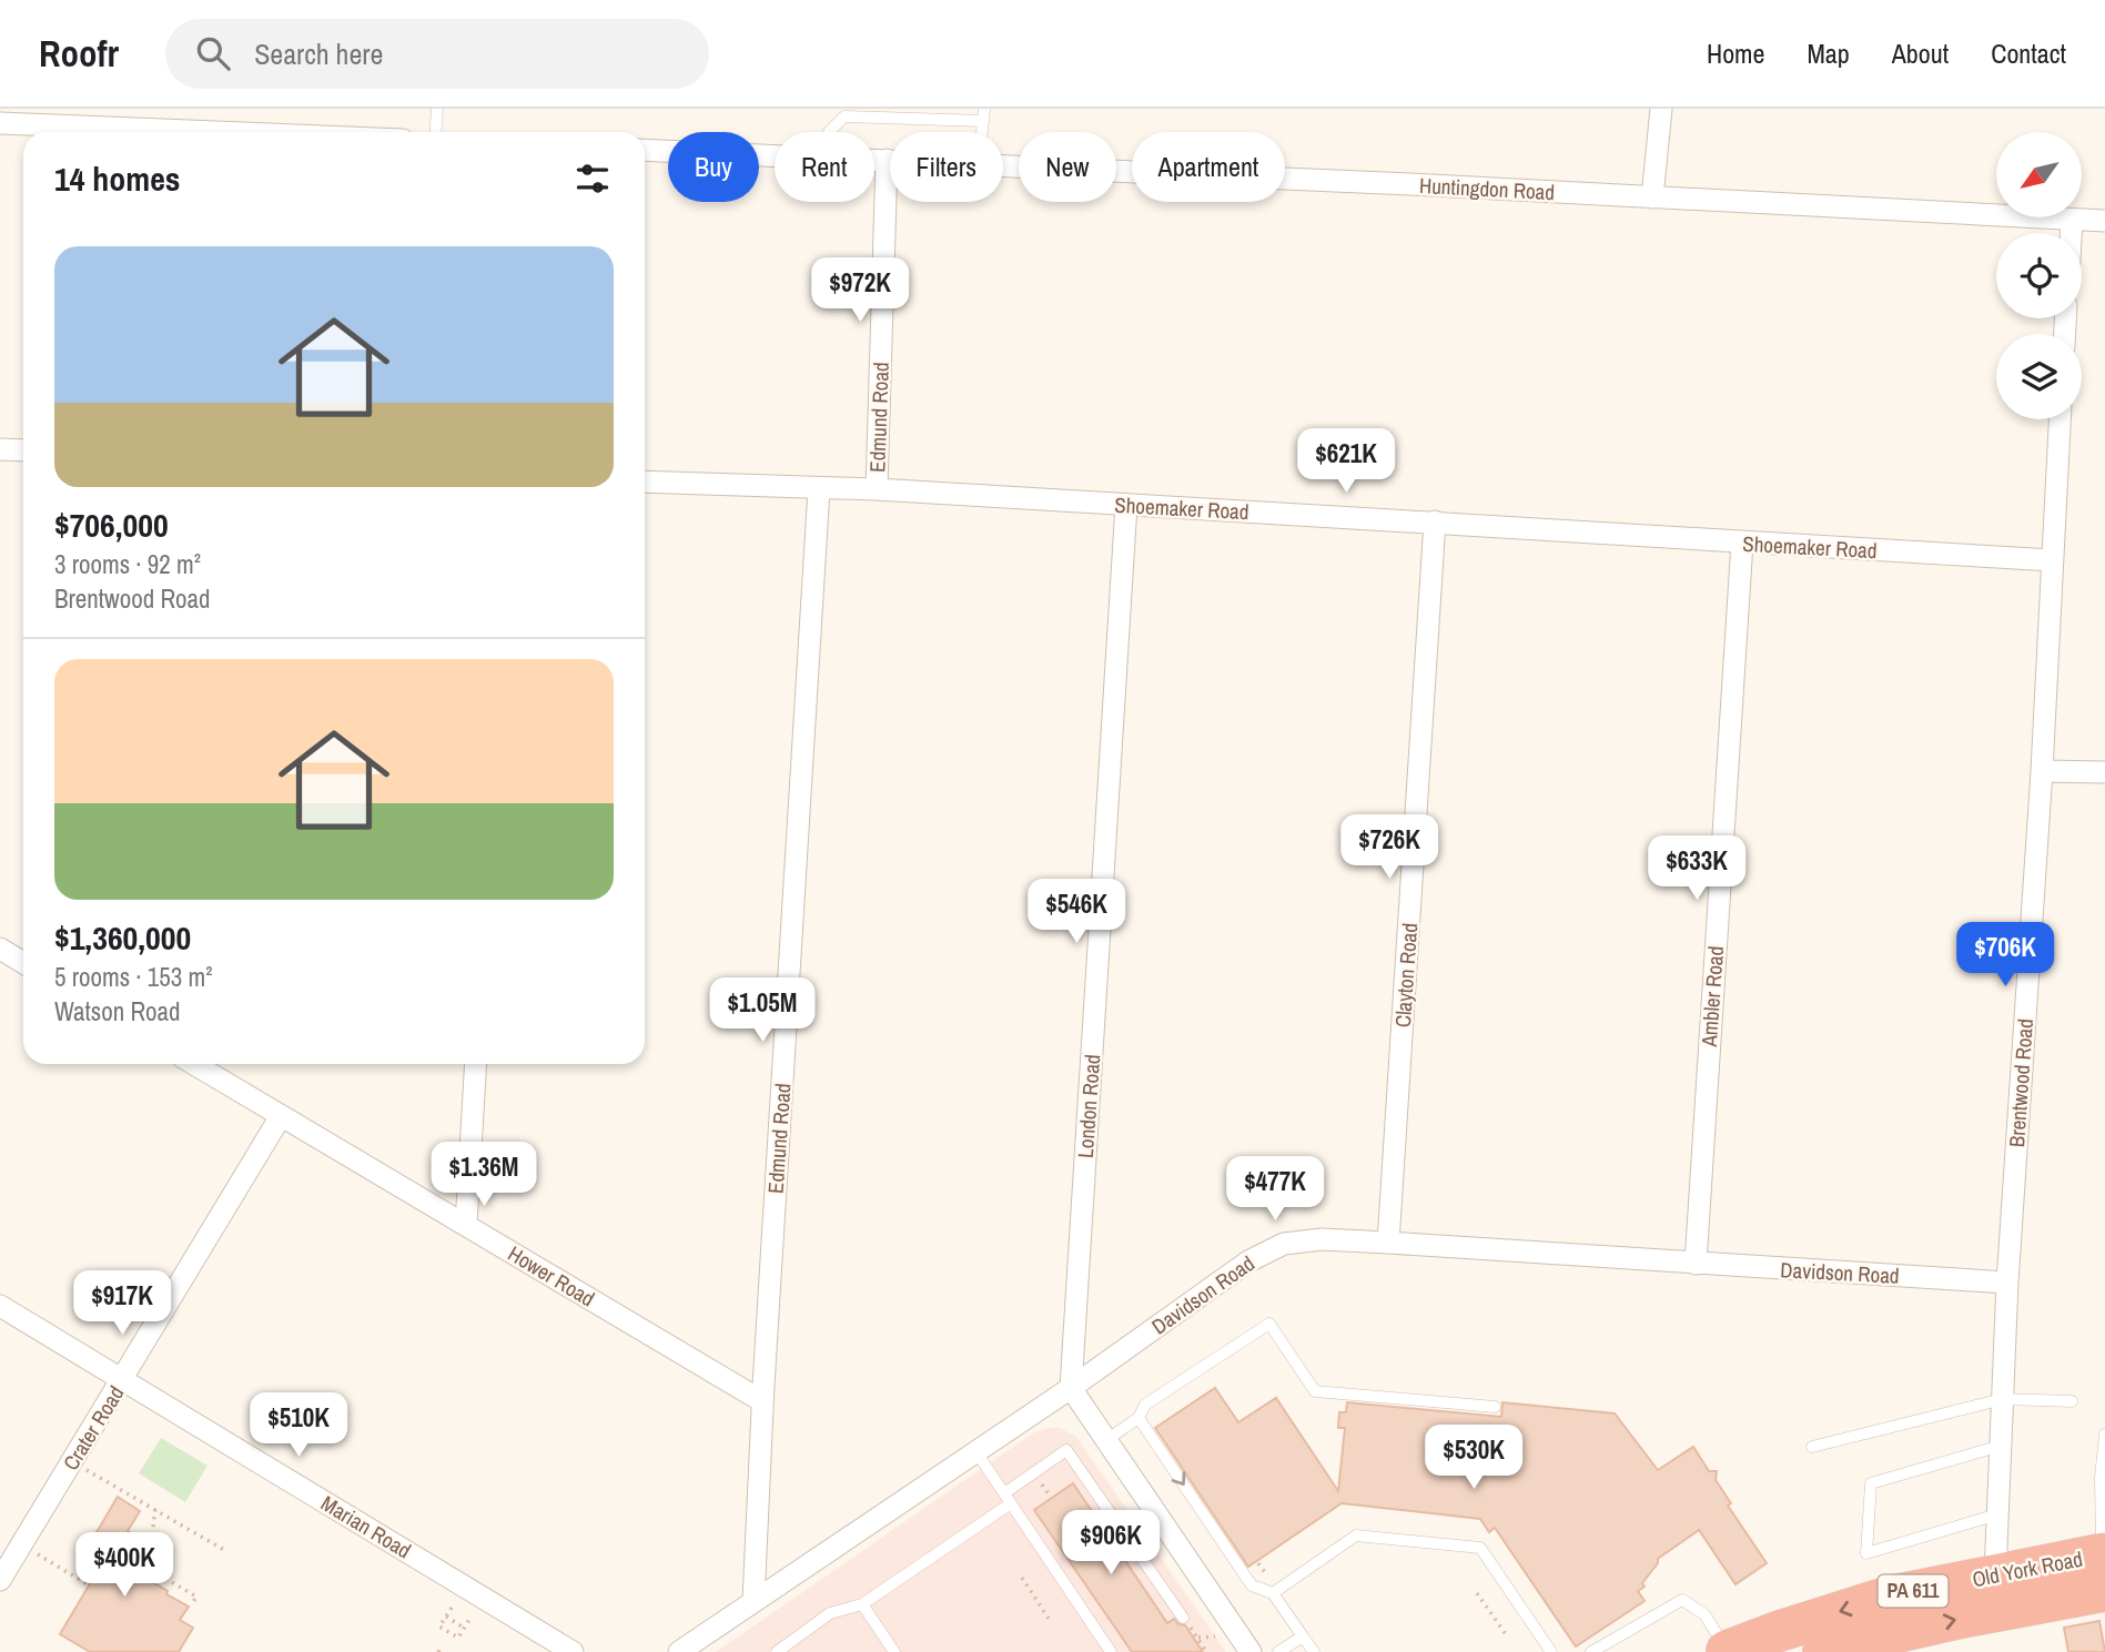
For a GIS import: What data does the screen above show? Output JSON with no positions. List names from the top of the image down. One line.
{"streets":{"highway":["Old York Road","PA 611"],"street":["Huntingdon Road","Edmund Road","Shoemaker Road","Clayton Road","Ambler Road","Brentwood Road","London Road","Davidson Road","Hower Road","Crater Road","Marian Road"]},"crossings":[["Huntingdon Road","Edmund Road"],["Edmund Road","Shoemaker Road"],["Edmund Road","Davidson Road"],["Edmund Road","Hower Road"],["Shoemaker Road","Clayton Road"],["Shoemaker Road","Ambler Road"],["Shoemaker Road","Brentwood Road"],["Shoemaker Road","London Road"],["Clayton Road","Davidson Road"],["Ambler Road","Davidson Road"],["Brentwood Road","Davidson Road"],["Brentwood Road","Old York Road"],["London Road","Davidson Road"],["Hower Road","Crater Road"],["Crater Road","Marian Road"]],"north":"bottom left","page":{"header":"Roofr","search":"Search here","nav":["Home","Map","About","Contact"],"chip":["Buy","Rent","Filters","New","Apartment"],"heading":"14 homes","list":[{"name":"$706,000","note":"3 rooms · 92 m² · Brentwood Road"},{"name":"$1,360,000","note":"5 rooms · 153 m² · Watson Road"}],"price":["$972K","$621K","$726K","$633K","$546K","$706K","$1.05M","$1.36M","$477K","$917K","$510K","$530K","$906K","$400K"]}}
